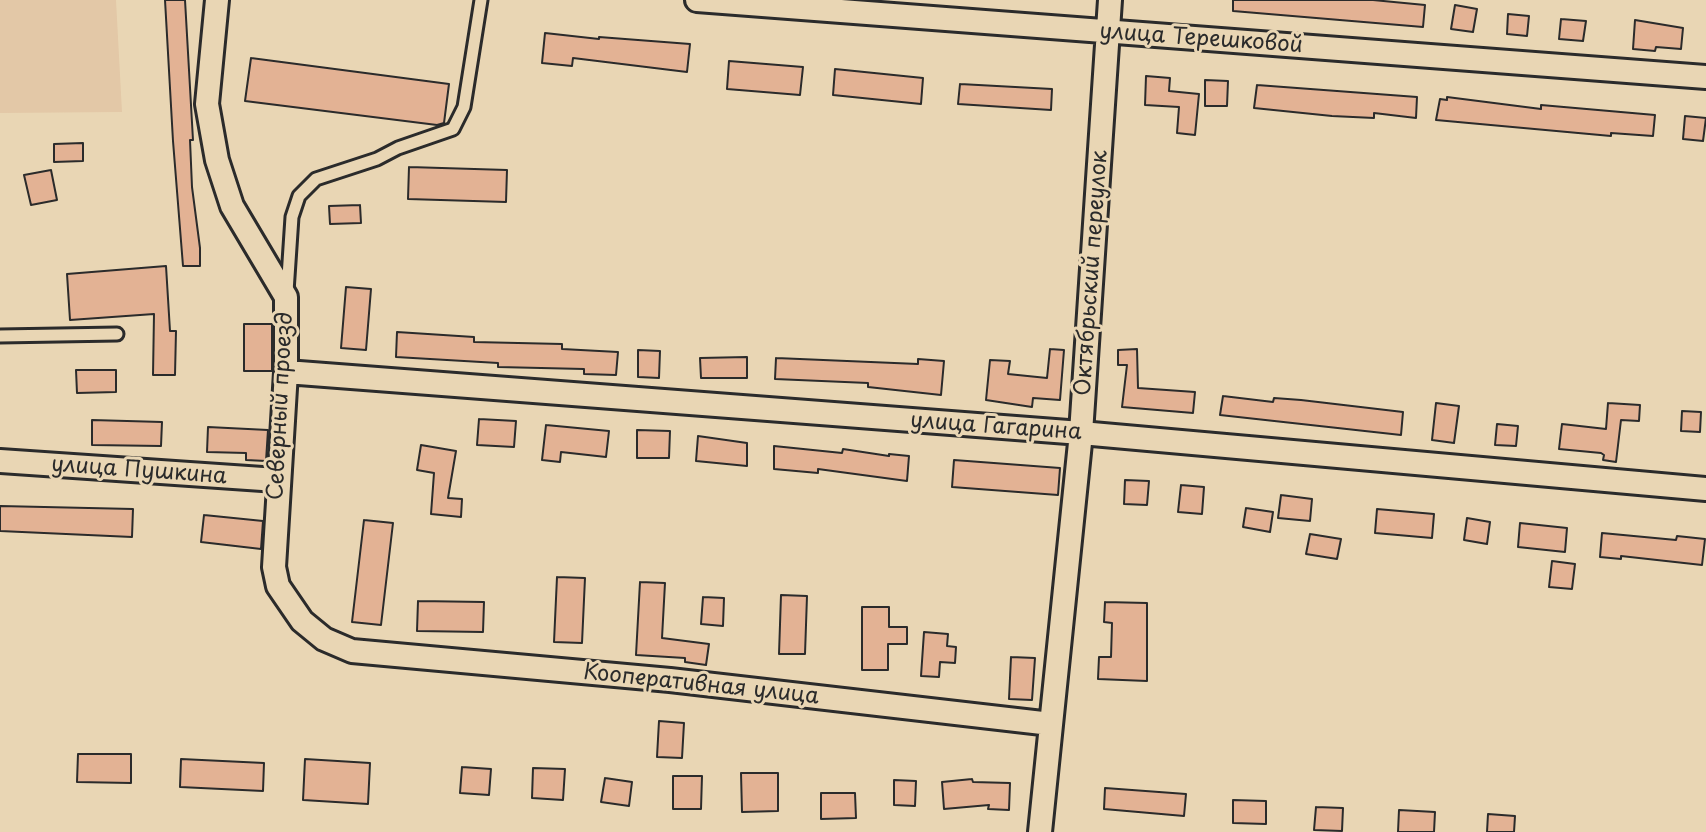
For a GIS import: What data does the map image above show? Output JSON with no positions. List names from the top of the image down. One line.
{"streets":{"street":["улица Терешковой","Октябрьский переулок","Северный проезд","улица Гагарина","улица Пушкина","Кооперативная улица"]},"crossings":[["улица Терешковой","Октябрьский переулок"],["Октябрьский переулок","улица Гагарина"],["Октябрьский переулок","Кооперативная улица"],["Северный проезд","улица Гагарина"],["Северный проезд","улица Пушкина"],["Северный проезд","Кооперативная улица"]]}
